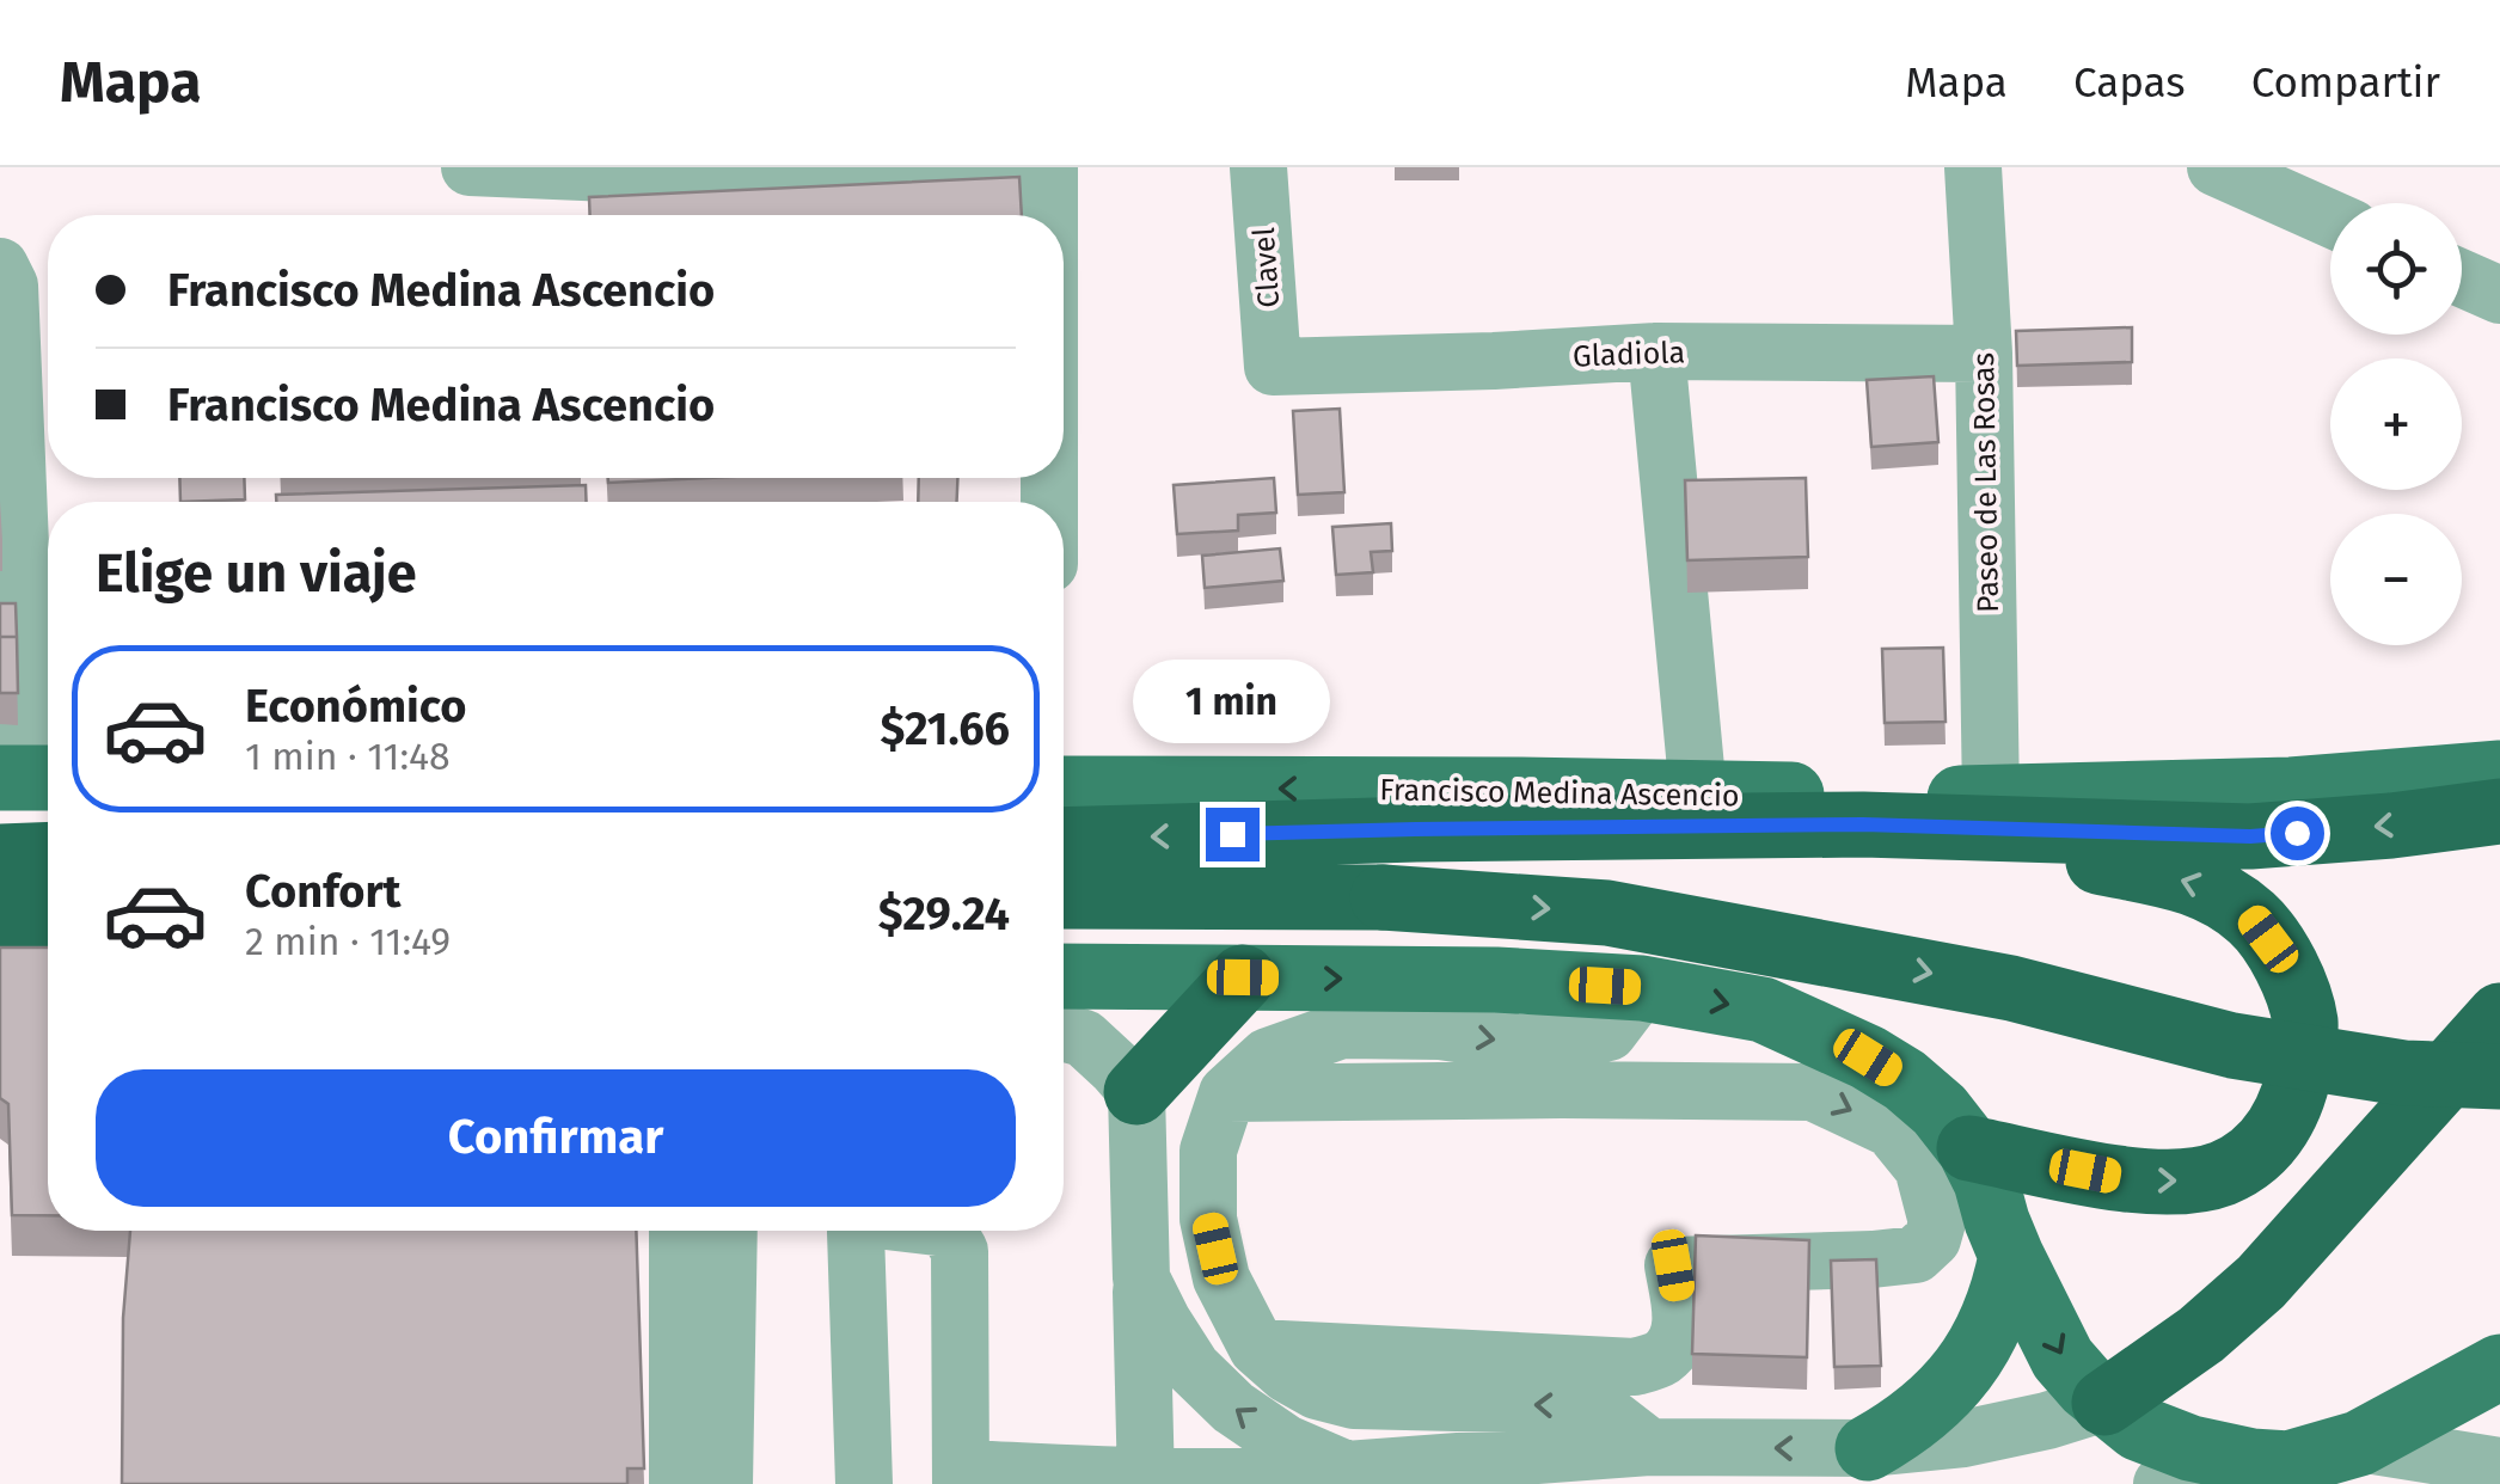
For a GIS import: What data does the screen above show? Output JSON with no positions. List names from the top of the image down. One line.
{"streets":{"highway":["Francisco Medina Ascencio"],"street":["Clavel","Gladiola","Paseo de Las Rosas"]},"crossings":[["Clavel","Gladiola"],["Gladiola","Paseo de Las Rosas"],["Paseo de Las Rosas","Francisco Medina Ascencio"]],"page":{"header":"Mapa","nav":["Mapa","Capas","Compartir"],"map_buttons":["+","−"],"banner":["Francisco Medina Ascencio","Francisco Medina Ascencio"],"heading":"Elige un viaje","list":[{"name":"Económico","note":"1 min · 11:48","value":"$21.66"},{"name":"Confort","note":"2 min · 11:49","value":"$29.24"}],"bubble":"1 min","buttons":"Confirmar"}}
